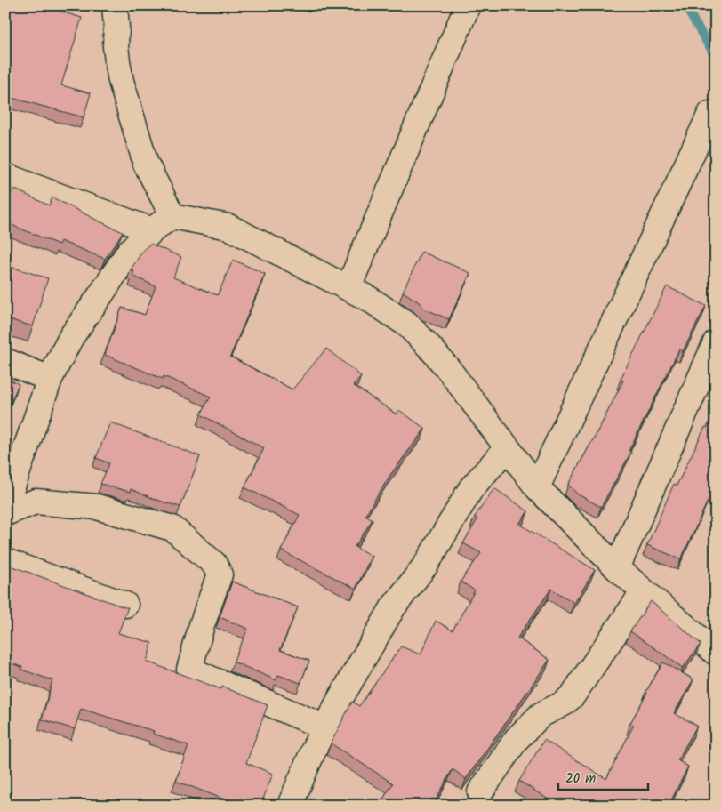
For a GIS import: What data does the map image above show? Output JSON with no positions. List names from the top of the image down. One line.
{"scale_bar":"20 m"}
